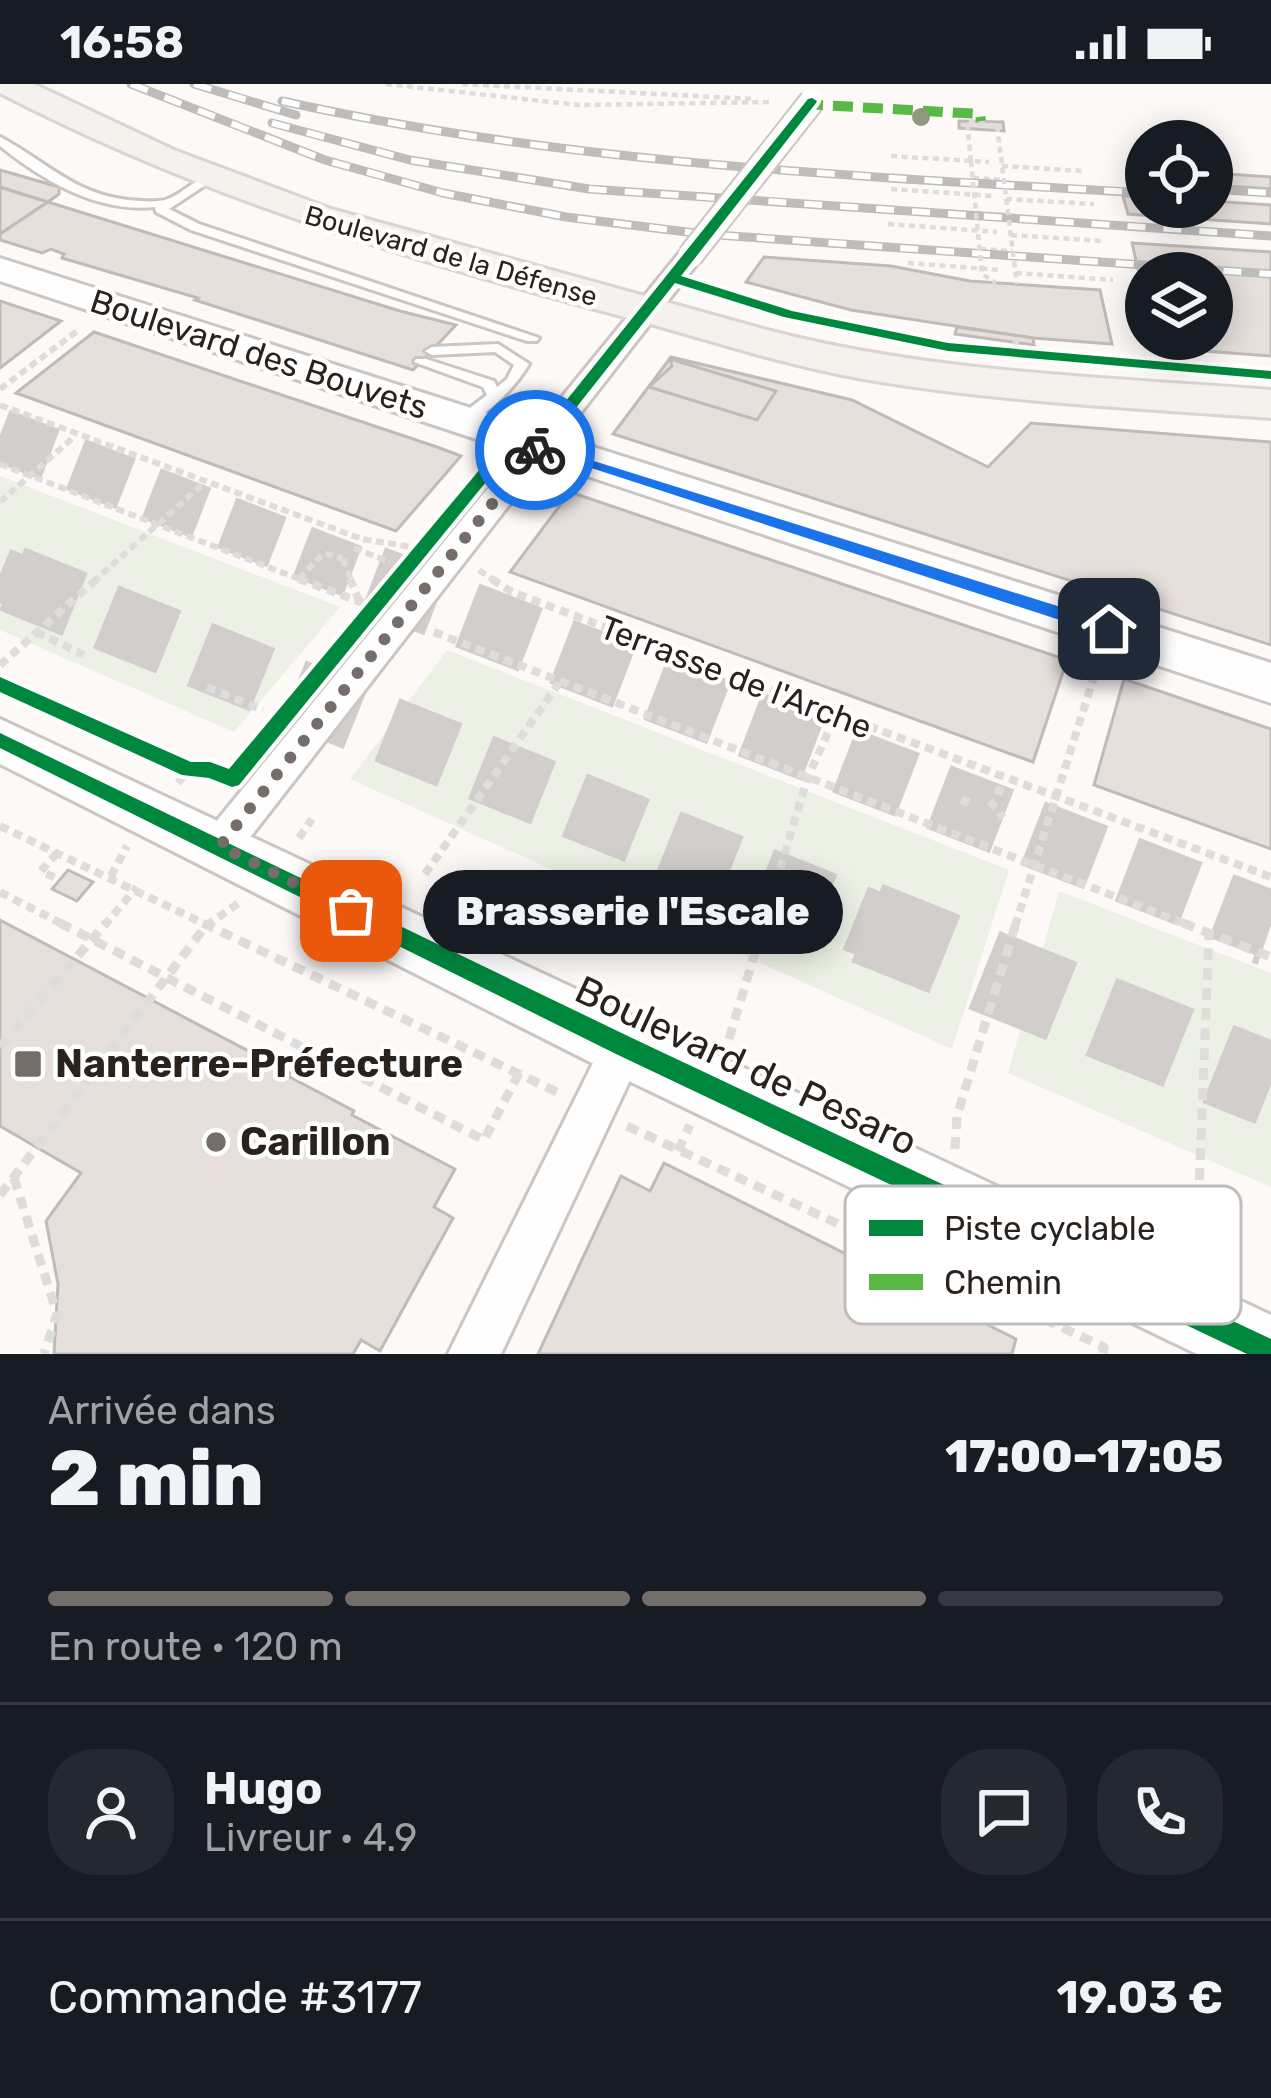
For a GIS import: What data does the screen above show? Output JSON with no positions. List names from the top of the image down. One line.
{"streets":{"main road":["Boulevard de la Défense","Boulevard des Bouvets","Boulevard de Pesaro"],"path":["Terrasse de l'Arche"]},"places":{"other":["Brasserie l'Escale","Carillon"],"transit":["Nanterre-Préfecture"]},"legend":["Piste cyclable","Chemin"],"page":{"status":"16:58","bubble":"Brasserie l'Escale","heading":["2 min","Arrivée dans","17:00–17:05"],"panel":["Hugo","Livreur · 4.9","Commande #3177","19.03 €"],"bar":"En route · 120 m"}}
